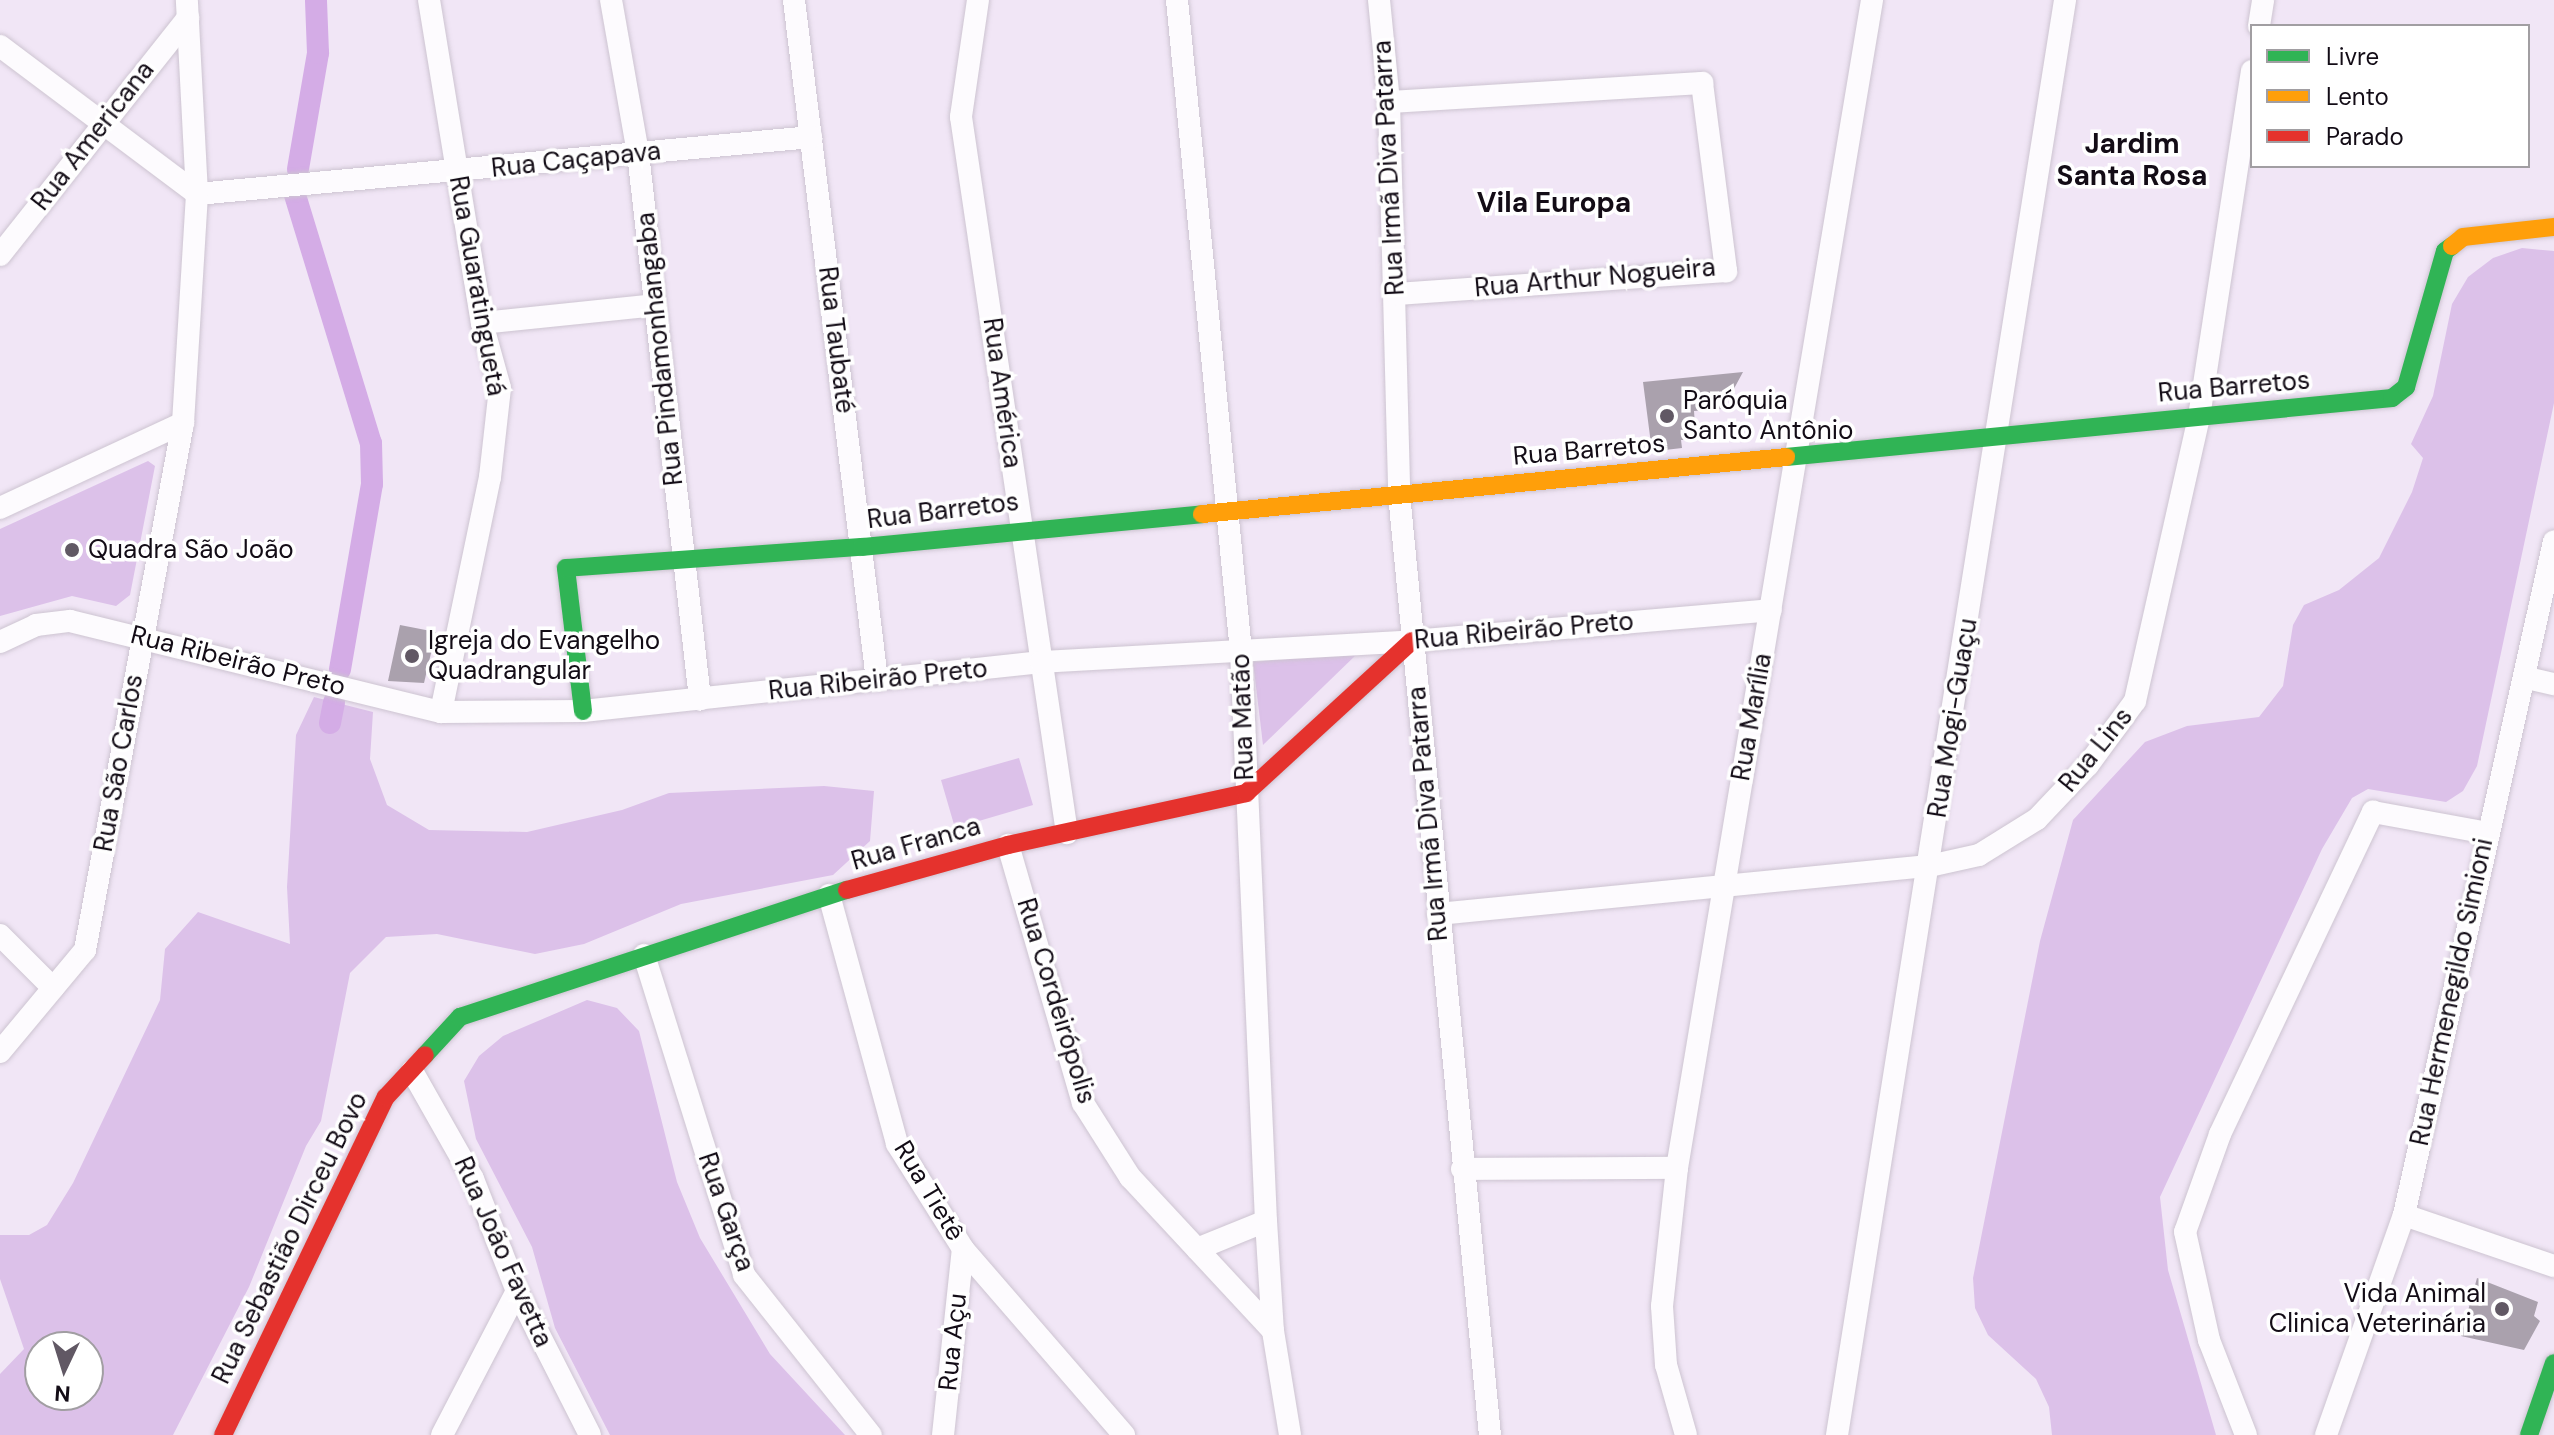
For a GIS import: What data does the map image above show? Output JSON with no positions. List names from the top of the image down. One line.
{"streets":{"street":["Rua Americana","Rua Caçapava","Rua Irmã Diva Patarra","Rua Arthur Nogueira","Rua Guaratinguetá","Rua Taubaté","Rua Pindamonhangaba","Rua Barretos","Rua América","Rua Ribeirão Preto","Rua Matão","Rua Marília","Rua Mogi-Guaçu","Rua Lins","Rua São Carlos","Rua Franca","Rua Hermenegildo Simioni","Rua Cordeirópolis","Rua Tietê","Rua Garça","Rua Sebastião Dirceu Bovo","Rua João Favetta","Rua Açu"]},"crossings":[["Rua Americana","Rua São Carlos"],["Rua Caçapava","Rua Guaratinguetá"],["Rua Caçapava","Rua Taubaté"],["Rua Caçapava","Rua Pindamonhangaba"],["Rua Caçapava","Rua São Carlos"],["Rua Irmã Diva Patarra","Rua Arthur Nogueira"],["Rua Irmã Diva Patarra","Rua Barretos"],["Rua Irmã Diva Patarra","Rua Ribeirão Preto"],["Rua Irmã Diva Patarra","Rua Lins"],["Rua Irmã Diva Patarra","Rua Franca"],["Rua Guaratinguetá","Rua Ribeirão Preto"],["Rua Taubaté","Rua Barretos"],["Rua Taubaté","Rua Ribeirão Preto"],["Rua Pindamonhangaba","Rua Barretos"],["Rua Pindamonhangaba","Rua Ribeirão Preto"],["Rua Barretos","Rua América"],["Rua Barretos","Rua Ribeirão Preto"],["Rua Barretos","Rua Matão"],["Rua Barretos","Rua Marília"],["Rua Barretos","Rua Mogi-Guaçu"],["Rua Barretos","Rua Lins"],["Rua América","Rua Ribeirão Preto"],["Rua América","Rua Franca"],["Rua Ribeirão Preto","Rua Matão"],["Rua Ribeirão Preto","Rua Marília"],["Rua Ribeirão Preto","Rua São Carlos"],["Rua Ribeirão Preto","Rua Franca"],["Rua Matão","Rua Franca"],["Rua Matão","Rua Cordeirópolis"],["Rua Marília","Rua Lins"],["Rua Mogi-Guaçu","Rua Lins"],["Rua Franca","Rua Cordeirópolis"],["Rua Franca","Rua Tietê"],["Rua Franca","Rua Garça"],["Rua Franca","Rua Sebastião Dirceu Bovo"],["Rua Franca","Rua João Favetta"],["Rua Tietê","Rua Açu"],["Rua Sebastião Dirceu Bovo","Rua João Favetta"]],"districts":["Jardim Santa Rosa","Vila Europa"],"places":["Paróquia Santo Antônio","Quadra São João","Igreja do Evangelho Quadrangular","Vida Animal Clinica Veterinária"],"legend":["Livre","Lento","Parado"],"north":"bottom"}
